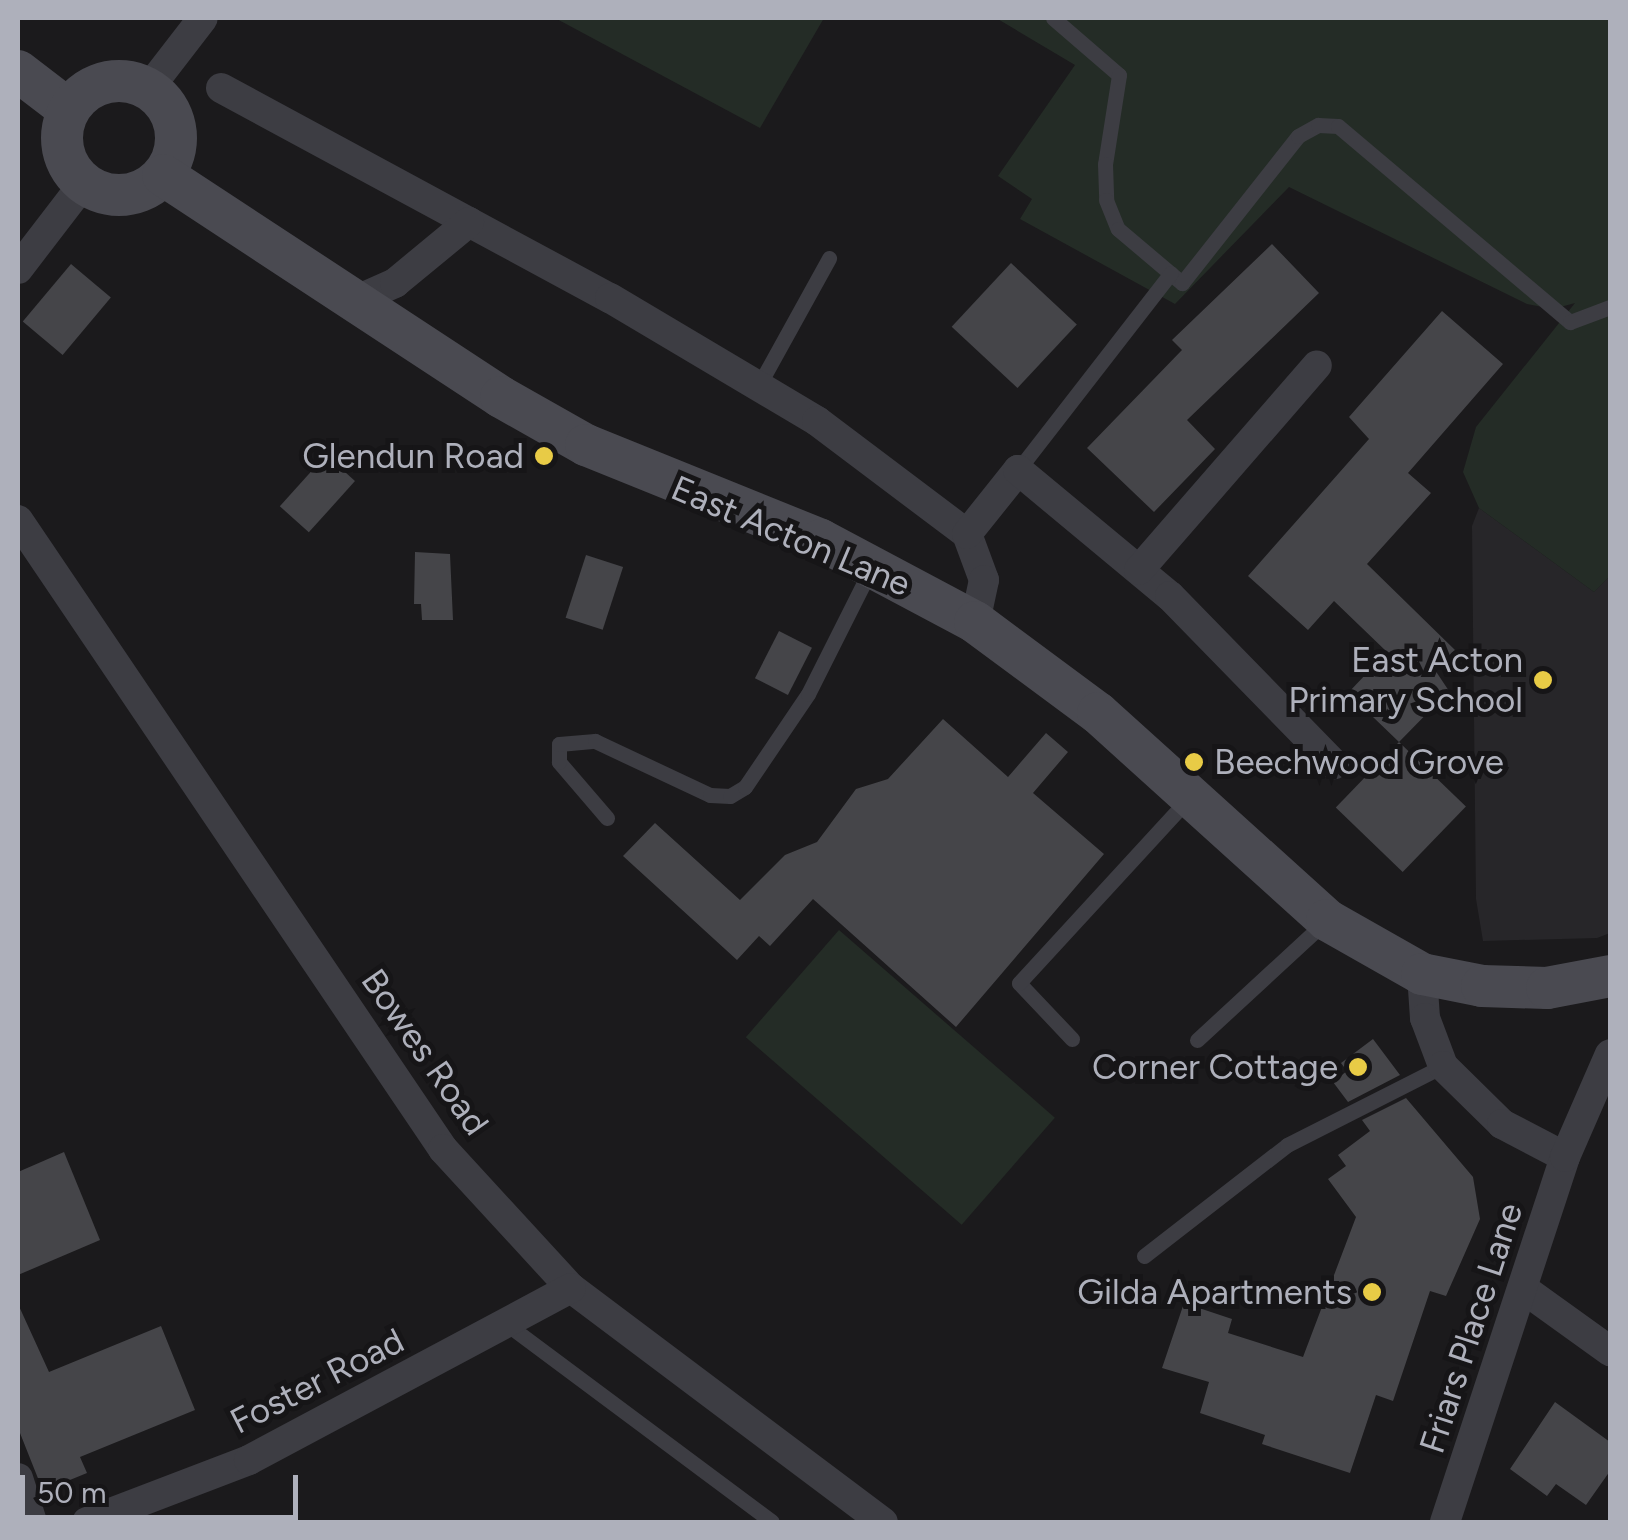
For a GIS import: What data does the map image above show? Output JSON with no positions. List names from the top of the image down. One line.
{"streets":{"street":["East Acton Lane","Bowes Road","Friars Place Lane","Foster Road"]},"crossings":[["Bowes Road","Foster Road"]],"places":["Glendun Road","East Acton Primary School","Beechwood Grove","Corner Cottage","Gilda Apartments"],"scale_bar":"50 m"}
